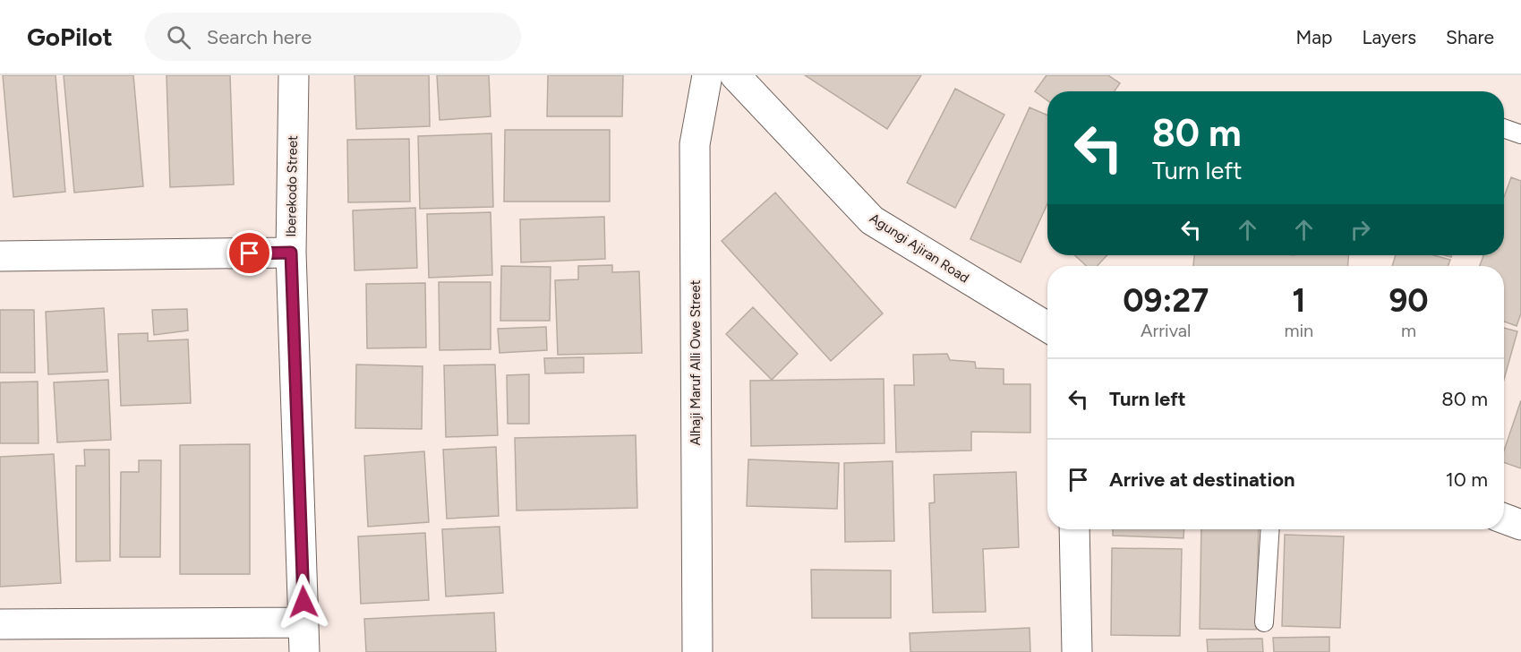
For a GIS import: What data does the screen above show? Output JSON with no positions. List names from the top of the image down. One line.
{"streets":{"street":["Iberekodo Street","Agungi Ajiran Road","Alhaji Maruf Alli Owe Street"]},"page":{"header":"GoPilot","search":"Search here","nav":["Map","Layers","Share"],"turn":["80 m","Turn left"],"eta":["09:27","Arrival","1","min","90","m"],"list":[{"name":"Turn left","value":"80 m"},{"name":"Arrive at destination","value":"10 m"}]}}
